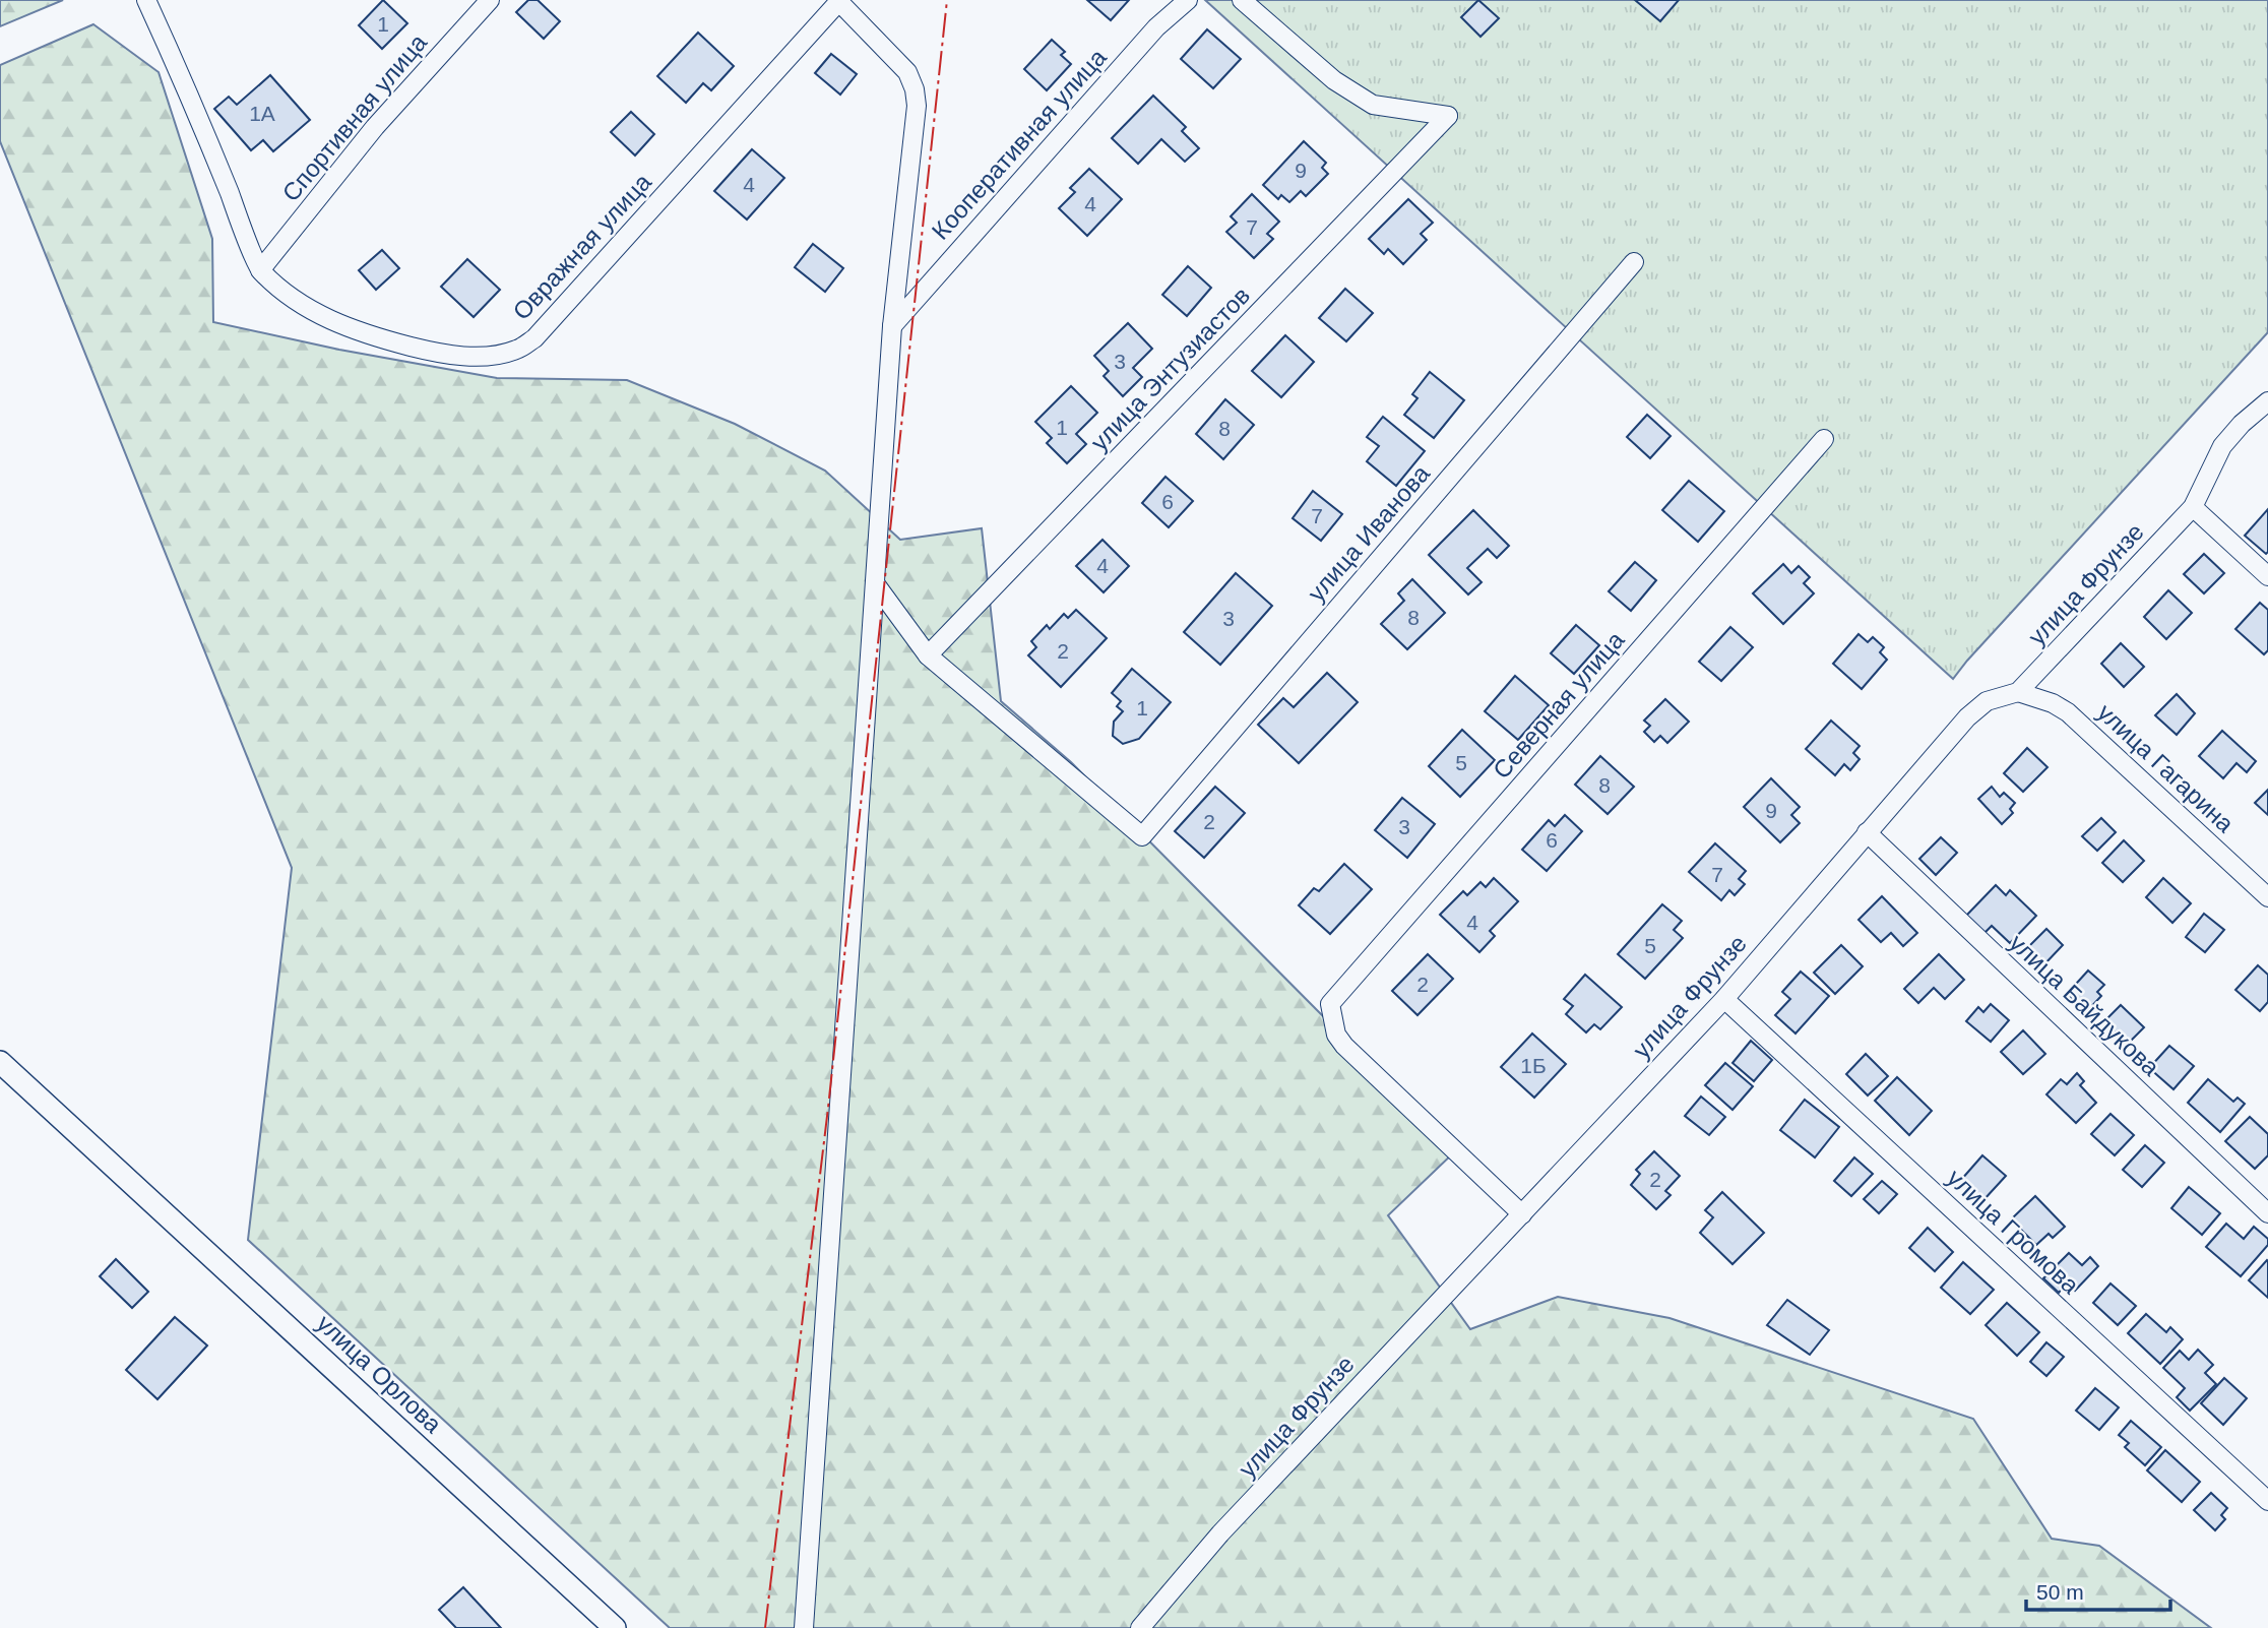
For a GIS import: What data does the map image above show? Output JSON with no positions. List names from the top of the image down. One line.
{"streets":{"street":["Спортивная улица","Кооперативная улица","Овражная улица","улица Энтузиастов","улица Иванова","улица Фрунзе","Северная улица","улица Гагарина","улица Байдукова","улица Громова","улица Орлова"]},"crossings":[["Спортивная улица","Овражная улица"],["улица Энтузиастов","улица Иванова"],["улица Фрунзе","Северная улица"],["улица Фрунзе","улица Гагарина"],["улица Фрунзе","улица Байдукова"],["улица Фрунзе","улица Громова"]],"house_numbers":["1","1А","9","4","4","7","3","1","8","6","7","4","8","3","2","1","5","8","9","2","3","6","7","4","5","2","1Б","2"],"scale_bar":"50 m"}
